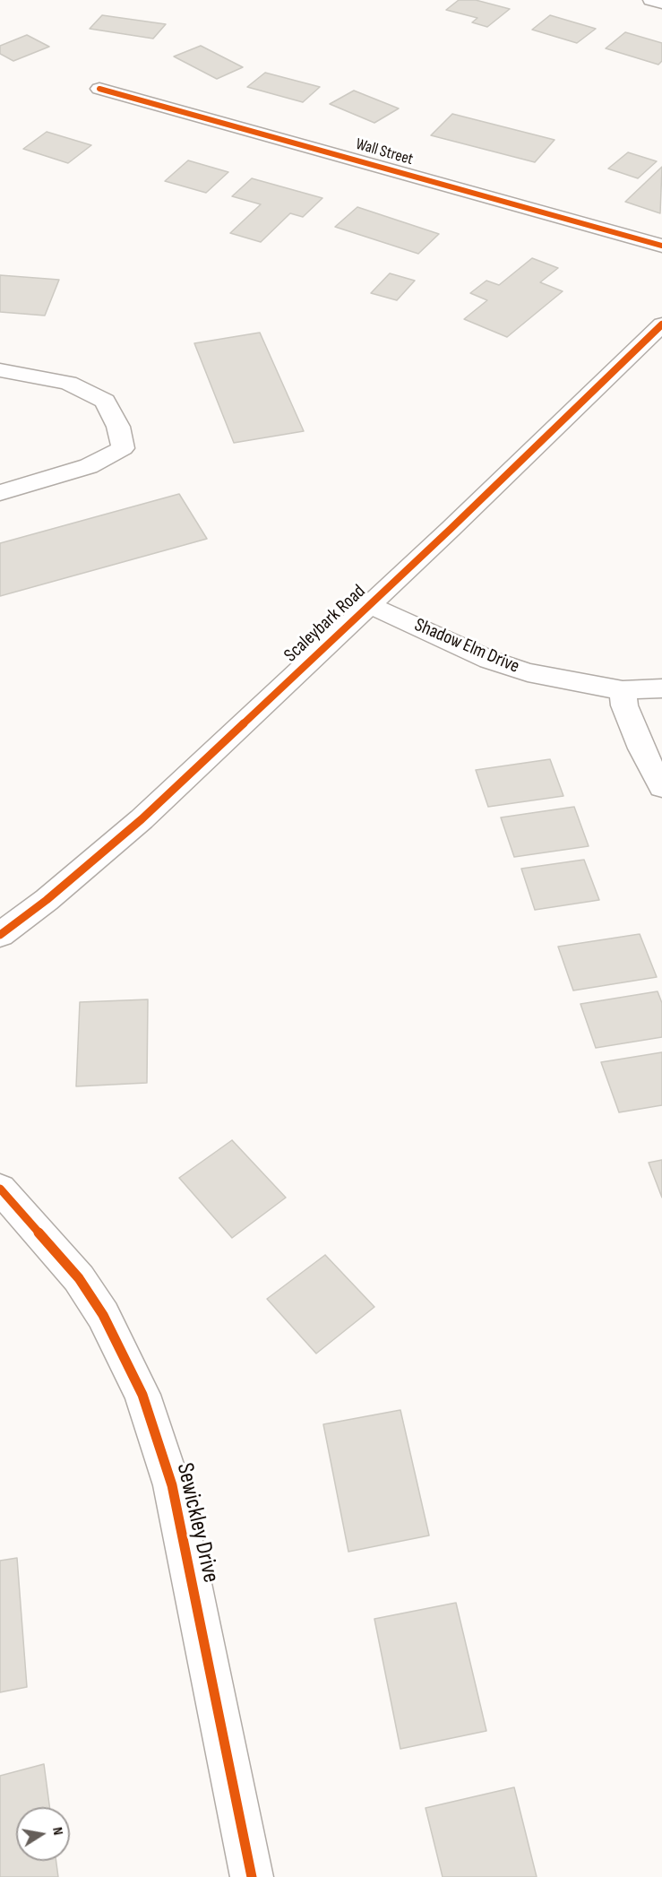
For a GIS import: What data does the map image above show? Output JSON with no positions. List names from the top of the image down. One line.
{"streets":{"street":["Wall Street","Scaleybark Road","Shadow Elm Drive","Sewickley Drive"]},"crossings":[["Scaleybark Road","Shadow Elm Drive"]],"north":"right"}
